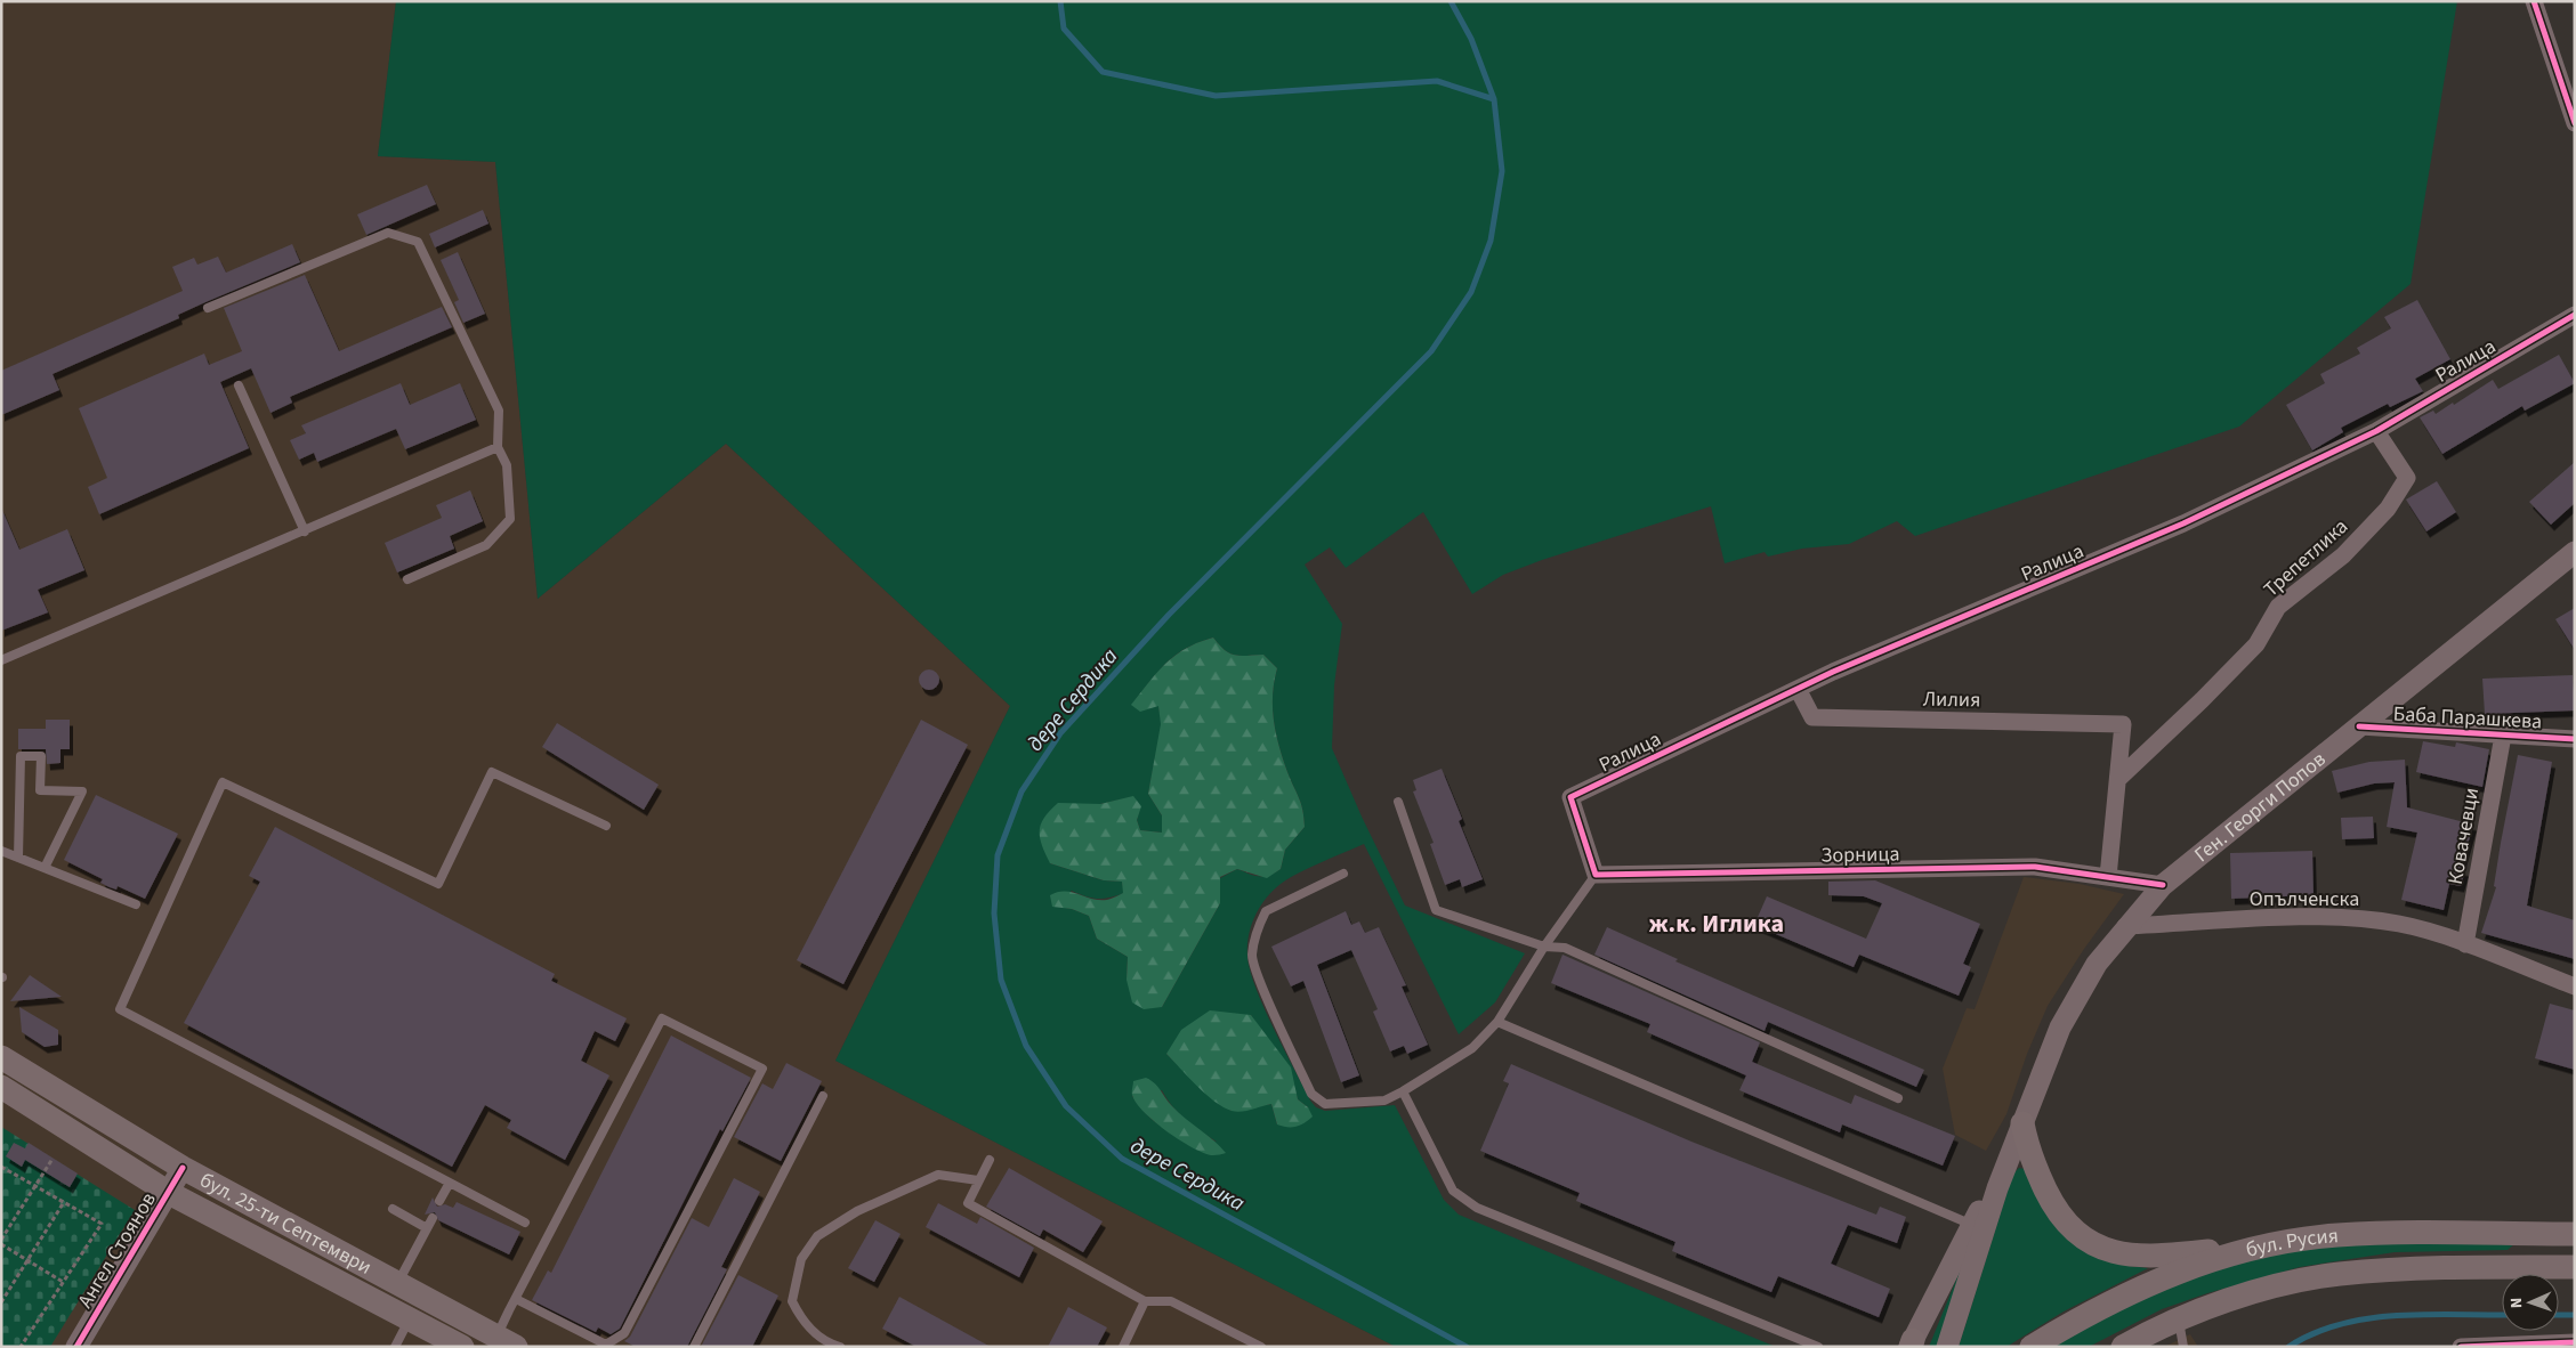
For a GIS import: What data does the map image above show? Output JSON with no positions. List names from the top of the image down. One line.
{"streets":{"main road":["бул. 25-ти Септември","бул. Русия"],"street":["Ралица","Трепетлика","Лилия","Баба Парашкева","Ген. Георги Попов","Ковачевци","Зорница","Опълченска","Ангел Стоянов"]},"crossings":[["Ралица","Трепетлика"],["Ралица","Лилия"],["Ралица","Зорница"],["Трепетлика","Лилия"],["Баба Парашкева","Ген. Георги Попов"],["Баба Парашкева","Ковачевци"],["Ген. Георги Попов","Зорница"],["Ген. Георги Попов","Опълченска"],["Ковачевци","Опълченска"],["бул. 25-ти Септември","Ангел Стоянов"]],"districts":["ж.к. Иглика"],"water":["дере Сердика"],"north":"left"}
